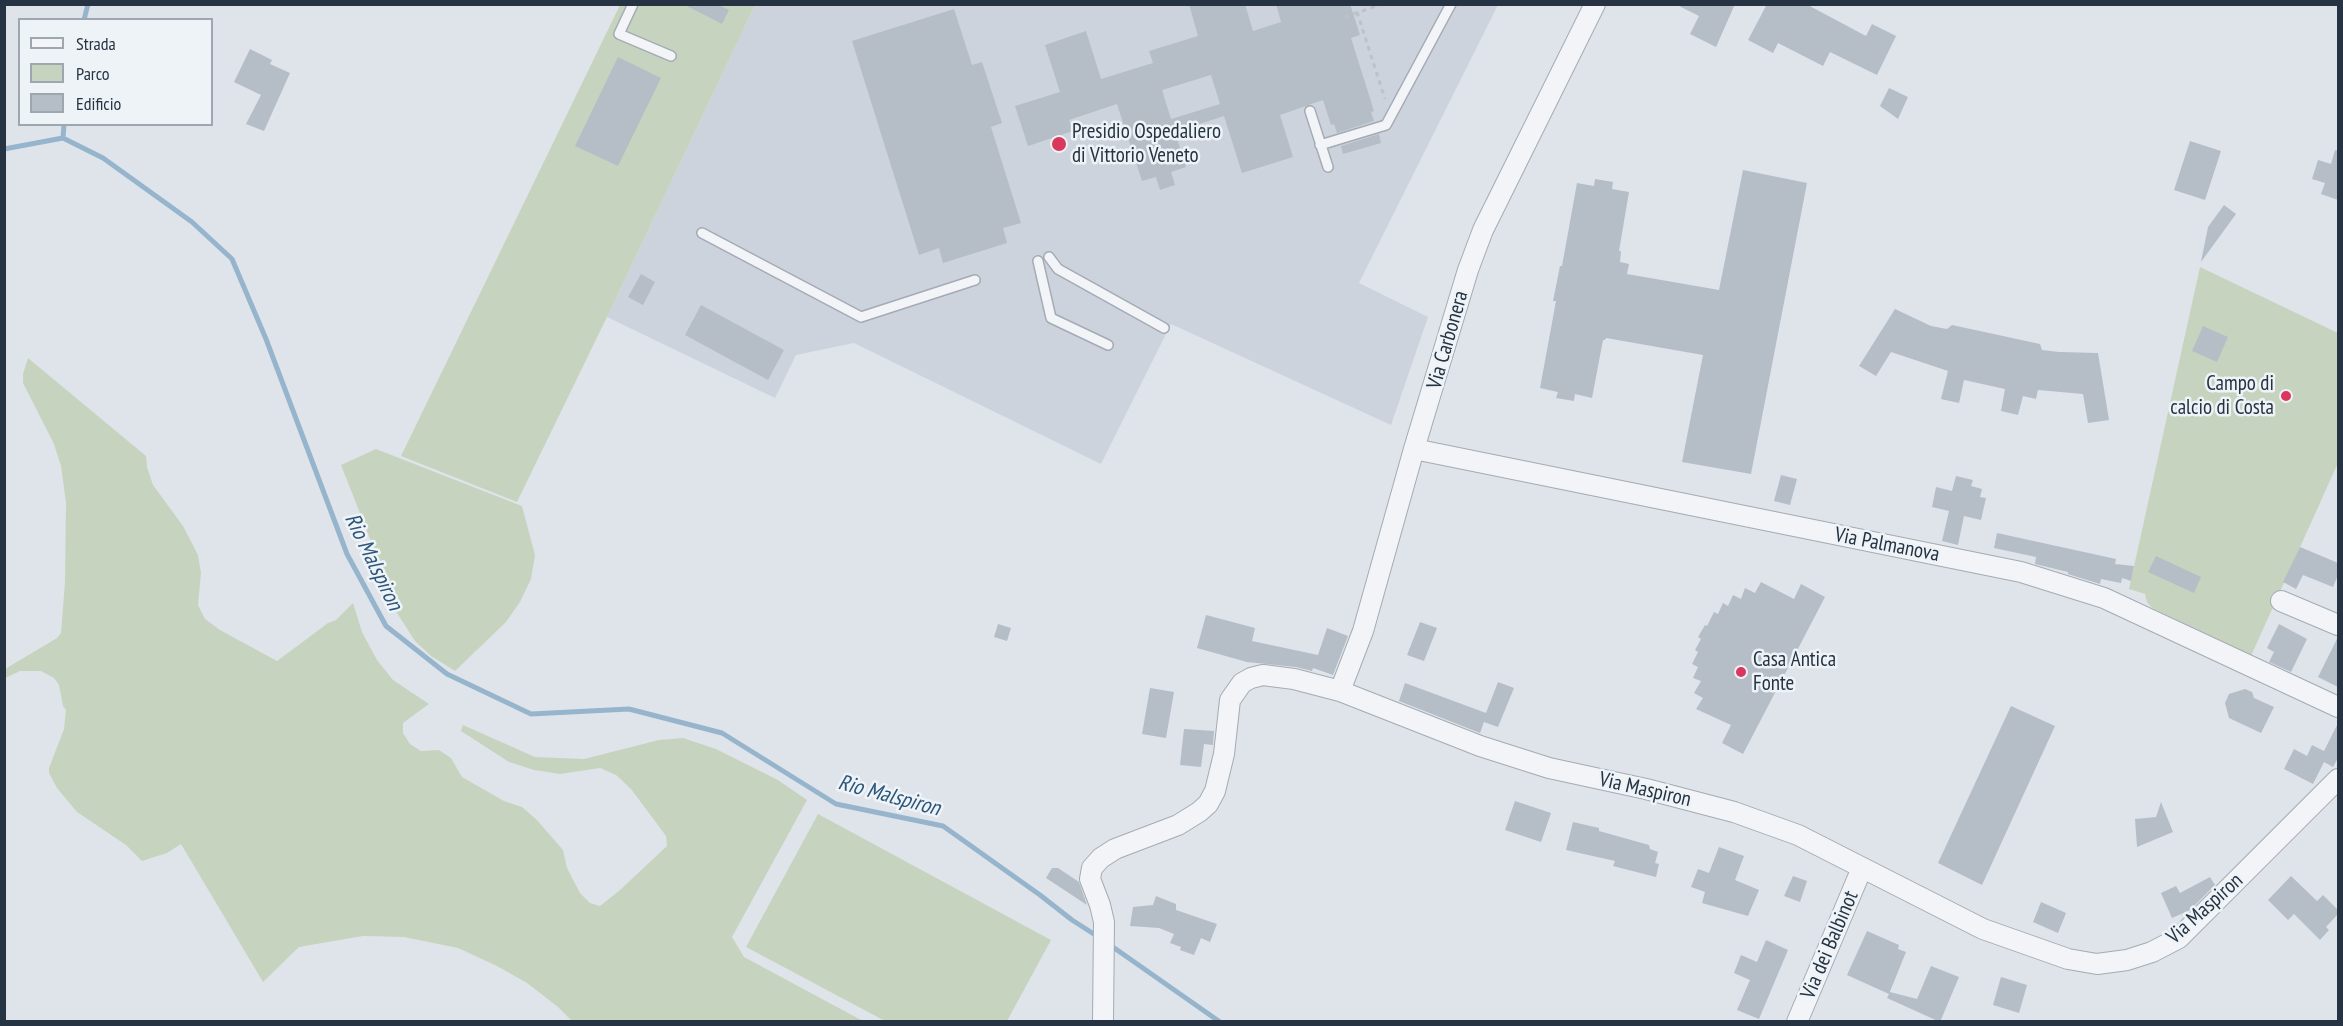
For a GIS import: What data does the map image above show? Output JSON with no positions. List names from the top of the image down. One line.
{"streets":{"street":["Via Carbonera","Via Palmanova","Via Maspiron","Via dei Balbinot"]},"crossings":[["Via Carbonera","Via Palmanova"],["Via Carbonera","Via Maspiron"],["Via Maspiron","Via dei Balbinot"]],"water":["Rio Malspiron"],"places":["Presidio Ospedaliero di Vittorio Veneto","Campo di calcio di Costa","Casa Antica Fonte"],"legend":["Strada","Parco","Edificio"]}
